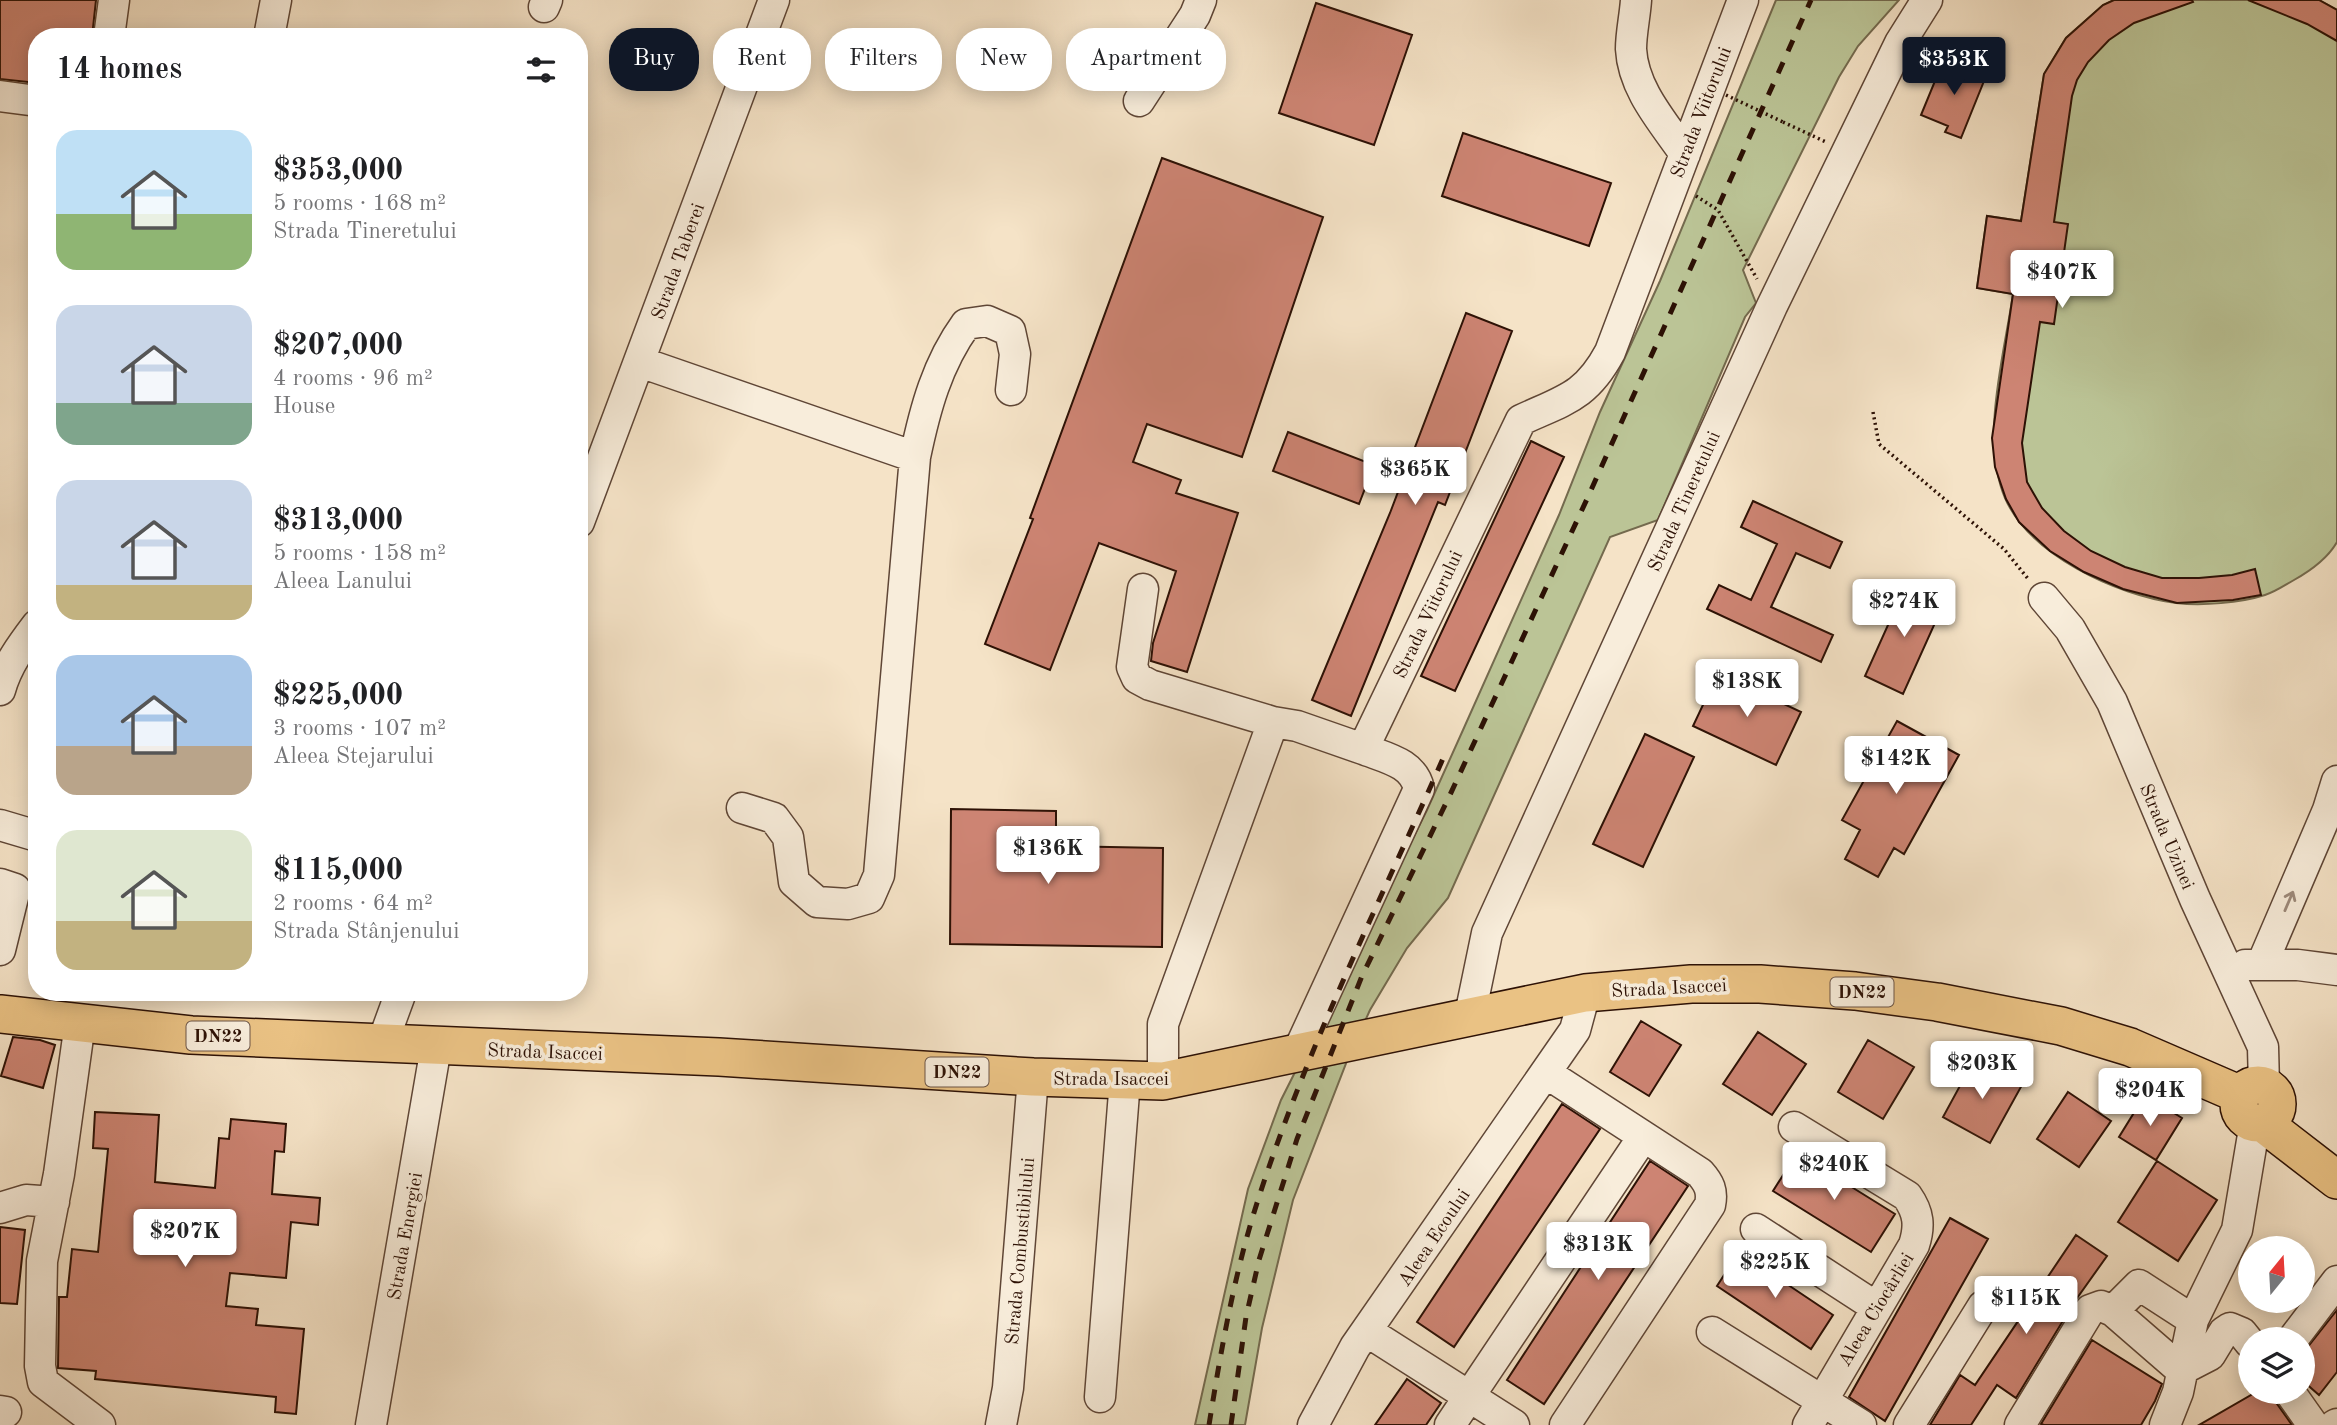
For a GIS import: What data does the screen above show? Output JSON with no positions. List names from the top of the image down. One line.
{"streets":{"main road":["Strada Isaccei","DN22"],"street":["Strada Viitorului","Strada Taberei","Strada Tineretului","Strada Uzinei","Strada Energiei","Aleea Ecoului","Strada Combustibilului","Aleea Ciocârliei"]},"crossings":[["Strada Tineretului","Strada Isaccei"],["Strada Uzinei","Strada Isaccei"],["Strada Isaccei","Strada Energiei"],["Strada Isaccei","Aleea Ecoului"],["Strada Isaccei","Strada Combustibilului"]],"north":"top","page":{"chip":["Buy","Rent","Filters","New","Apartment"],"heading":"14 homes","price":["$353K","$407K","$365K","$274K","$138K","$142K","$136K","$203K","$204K","$240K","$207K","$313K","$225K","$115K"],"list":[{"name":"$353,000","note":"5 rooms · 168 m² · Strada Tineretului"},{"name":"$207,000","note":"4 rooms · 96 m² · House"},{"name":"$313,000","note":"5 rooms · 158 m² · Aleea Lanului"},{"name":"$225,000","note":"3 rooms · 107 m² · Aleea Stejarului"},{"name":"$115,000","note":"2 rooms · 64 m² · Strada Stânjenului"}]}}
